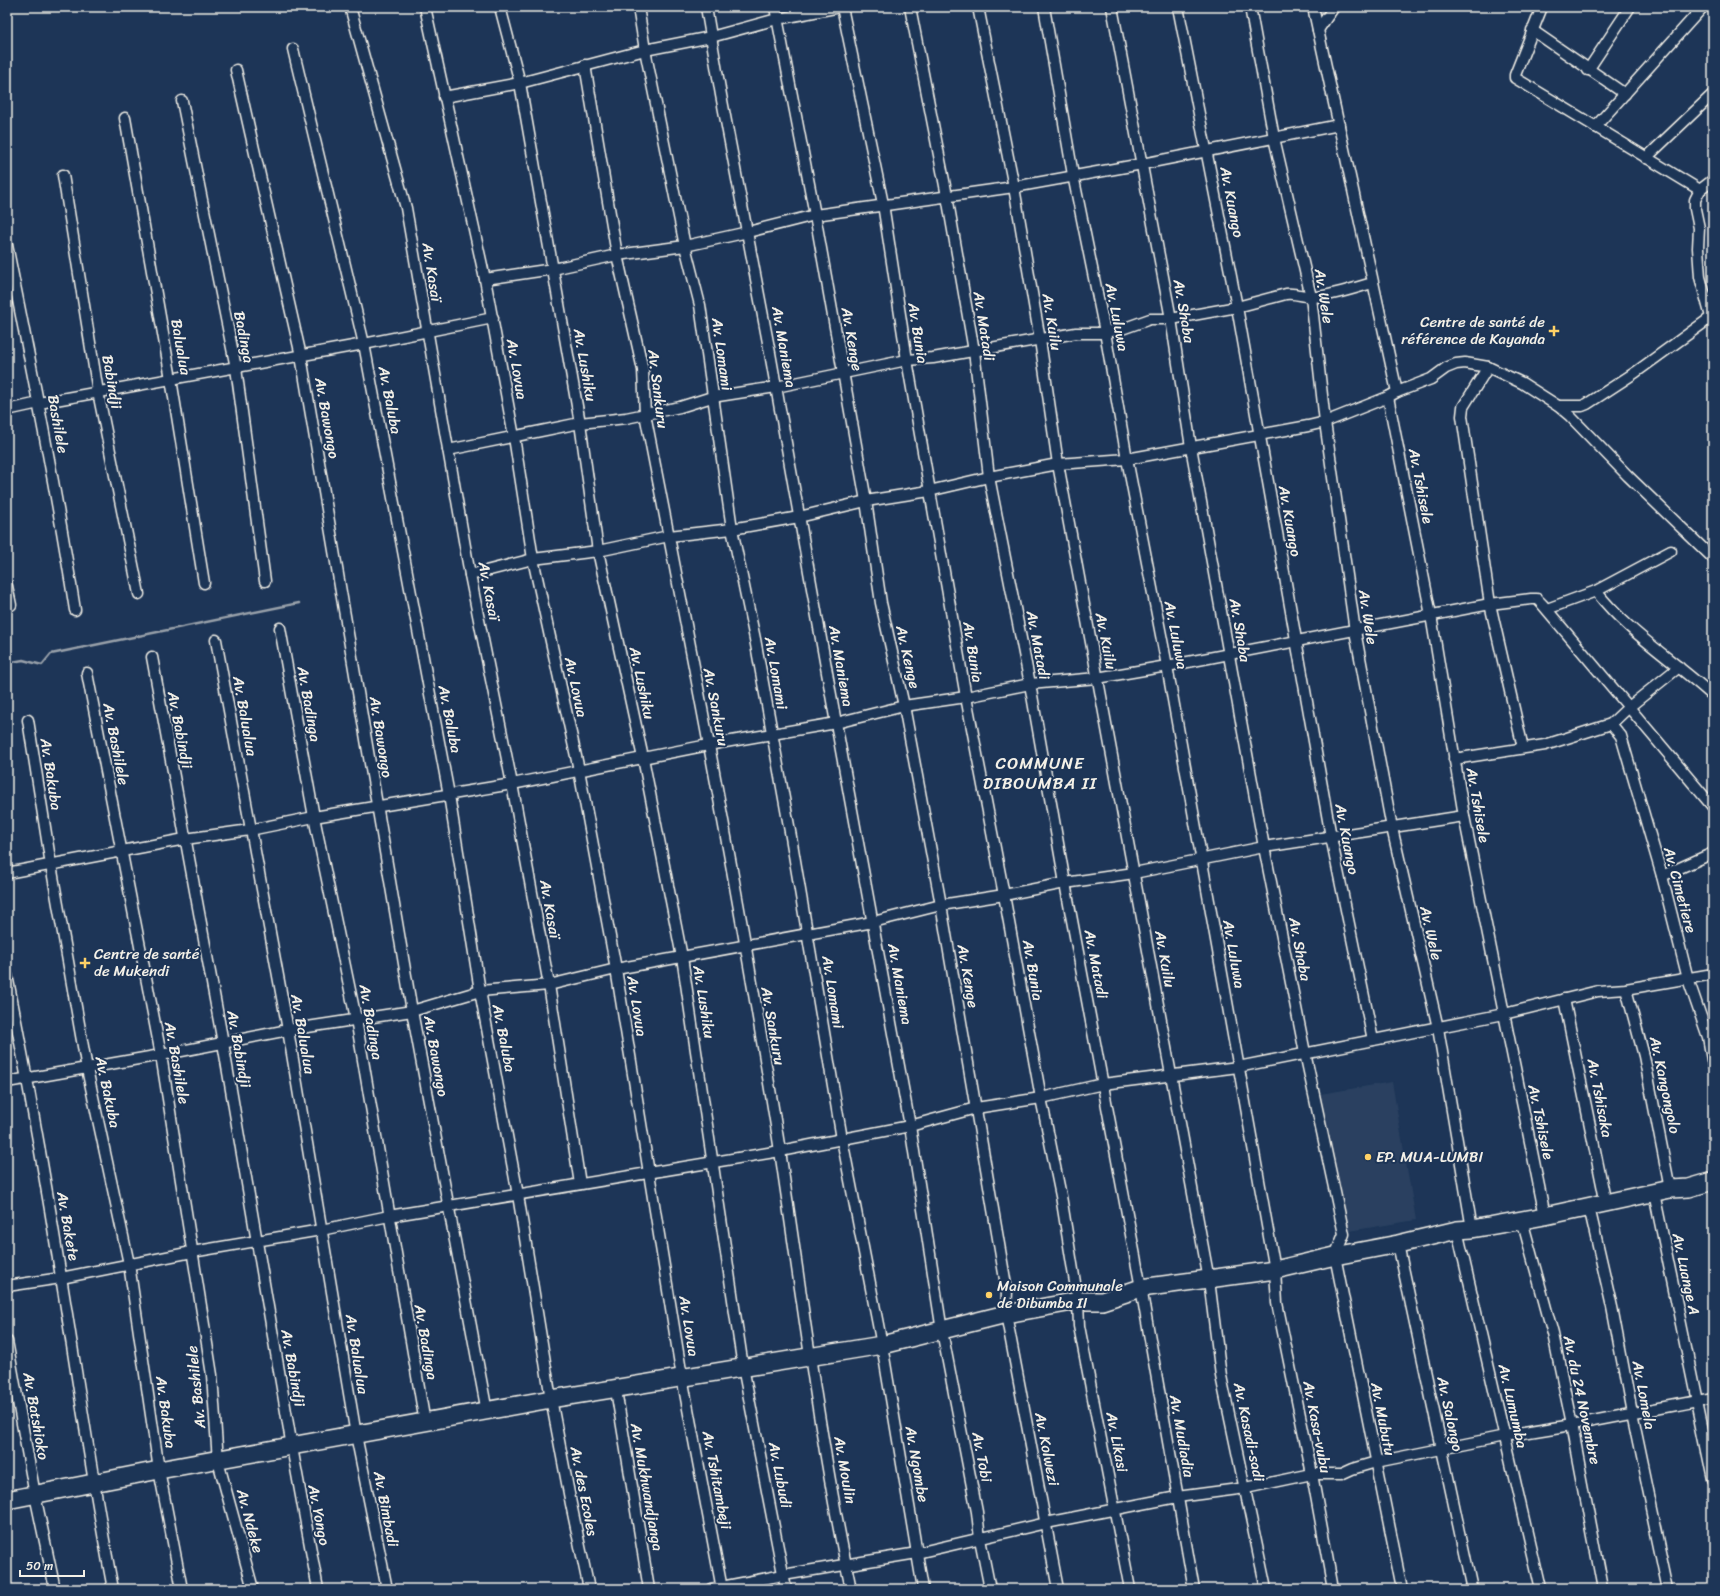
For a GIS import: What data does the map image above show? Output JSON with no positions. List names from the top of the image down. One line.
{"streets":{"street":["Av. Kuango","Av. Kasaï","Av. Wele","Av. Shaba","Av. Luluwa","Av. Kuilu","Av. Matadi","Av. Bunia","Badinga","Av. Kenge","Balualua","Av. Maniema","Av. Lomami","Av. Lushiku","Av. Lovua","Babindji","Av. Sankuru","Av. Baluba","Av. Bawongo","Bashilele","Av. Tshisele","Av. Badinga","Av. Balualua","Av. Babindji","Av. Bashilele","Av. Bakuba","Av. Cimetiere","Av. Kangongolo","Av. Tshisaka","Av. Bakete","Av. Luange A","Av. Lomela","Av. du 24 Novembre","Av. Lumumba","Av. Salongo","Av. Batshioko","Av. Mubutu","Av. Kasa-vubu","Av. Kasadi-sadi","Av. Mudiadia","Av. Likasi","Av. Kolwezi","Av. Tobi","Av. Ngombe","Av. Moulin","Av. Lubudi","Av. Tshitambeji","Av. Mukhwandjanga","Av. des Ecoles","Av. Bimbadi","Av. Yongo","Av. Ndeke"]},"crossings":[["Av. Wele","Av. Lumumba"],["Av. Shaba","Av. Mubutu"],["Av. Luluwa","Av. Kasa-vubu"],["Av. Kuilu","Av. Kasadi-sadi"],["Av. Matadi","Av. Mudiadia"],["Av. Bunia","Av. Likasi"],["Av. Kenge","Av. Kolwezi"],["Av. Maniema","Av. Tobi"],["Av. Lomami","Av. Ngombe"],["Av. Lushiku","Av. Lubudi"],["Av. Lovua","Av. Tshitambeji"],["Av. Sankuru","Av. Moulin"],["Av. Baluba","Av. des Ecoles"],["Av. Balualua","Av. Bimbadi"],["Av. Babindji","Av. Yongo"],["Av. Bashilele","Av. Ndeke"]],"districts":["COMMUNE DIBOUMBA II"],"places":{"health":["Centre de santé de référence de Kayanda","Centre de santé de Mukendi"],"other":["EP. MUA-LUMBI","Maison Communale de Dibumba II"]},"scale_bar":"50 m"}
